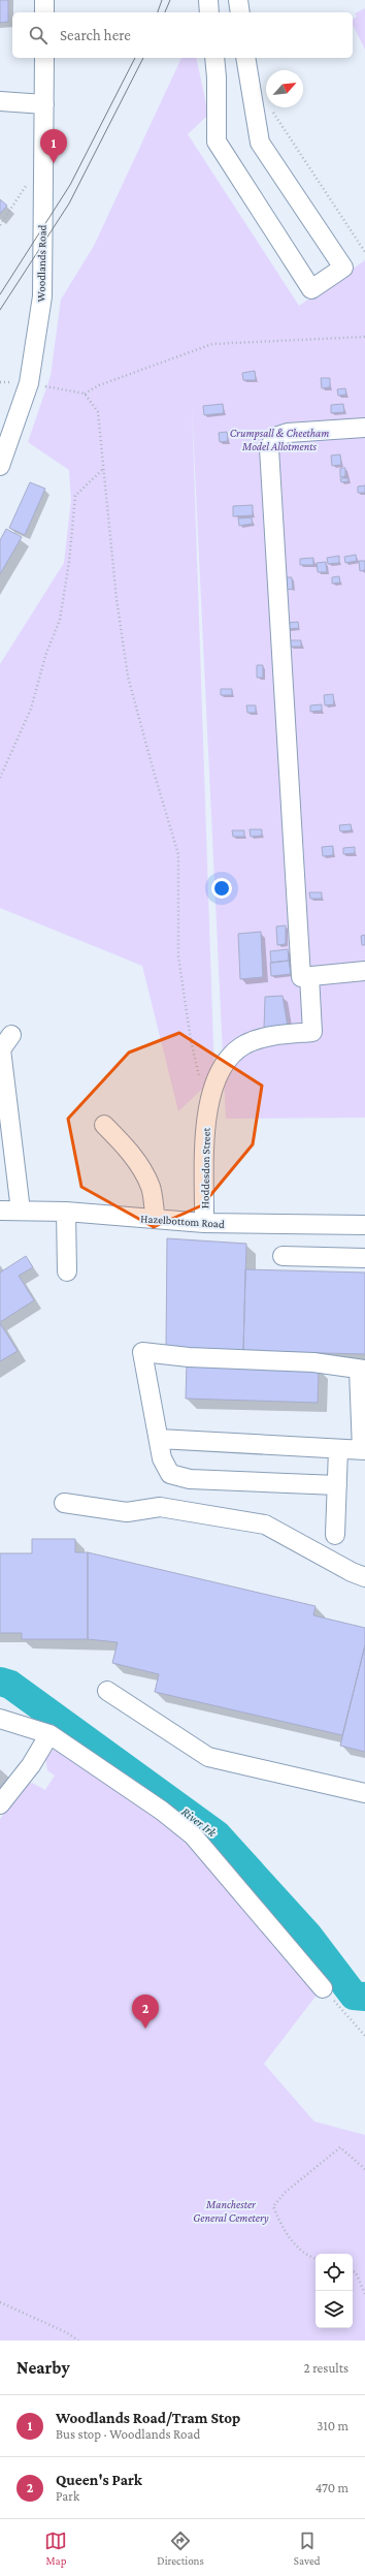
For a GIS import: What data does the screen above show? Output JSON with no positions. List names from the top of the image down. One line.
{"streets":{"street":["Woodlands Road","Hoddesdon Street","Hazelbottom Road"]},"crossings":[["Hoddesdon Street","Hazelbottom Road"]],"water":["River Irk"],"parks":["Crumpsall & Cheetham Model Allotments","Manchester General Cemetery"],"north":"top right","page":{"search":"Search here","pins":["1","2"],"heading":["Nearby","2 results"],"list":[{"mark":"1","name":"Woodlands Road/Tram Stop","note":"Bus stop · Woodlands Road","value":"310 m"},{"mark":"2","name":"Queen's Park","note":"Park","value":"470 m"}],"nav":["Map","Directions","Saved"]}}
